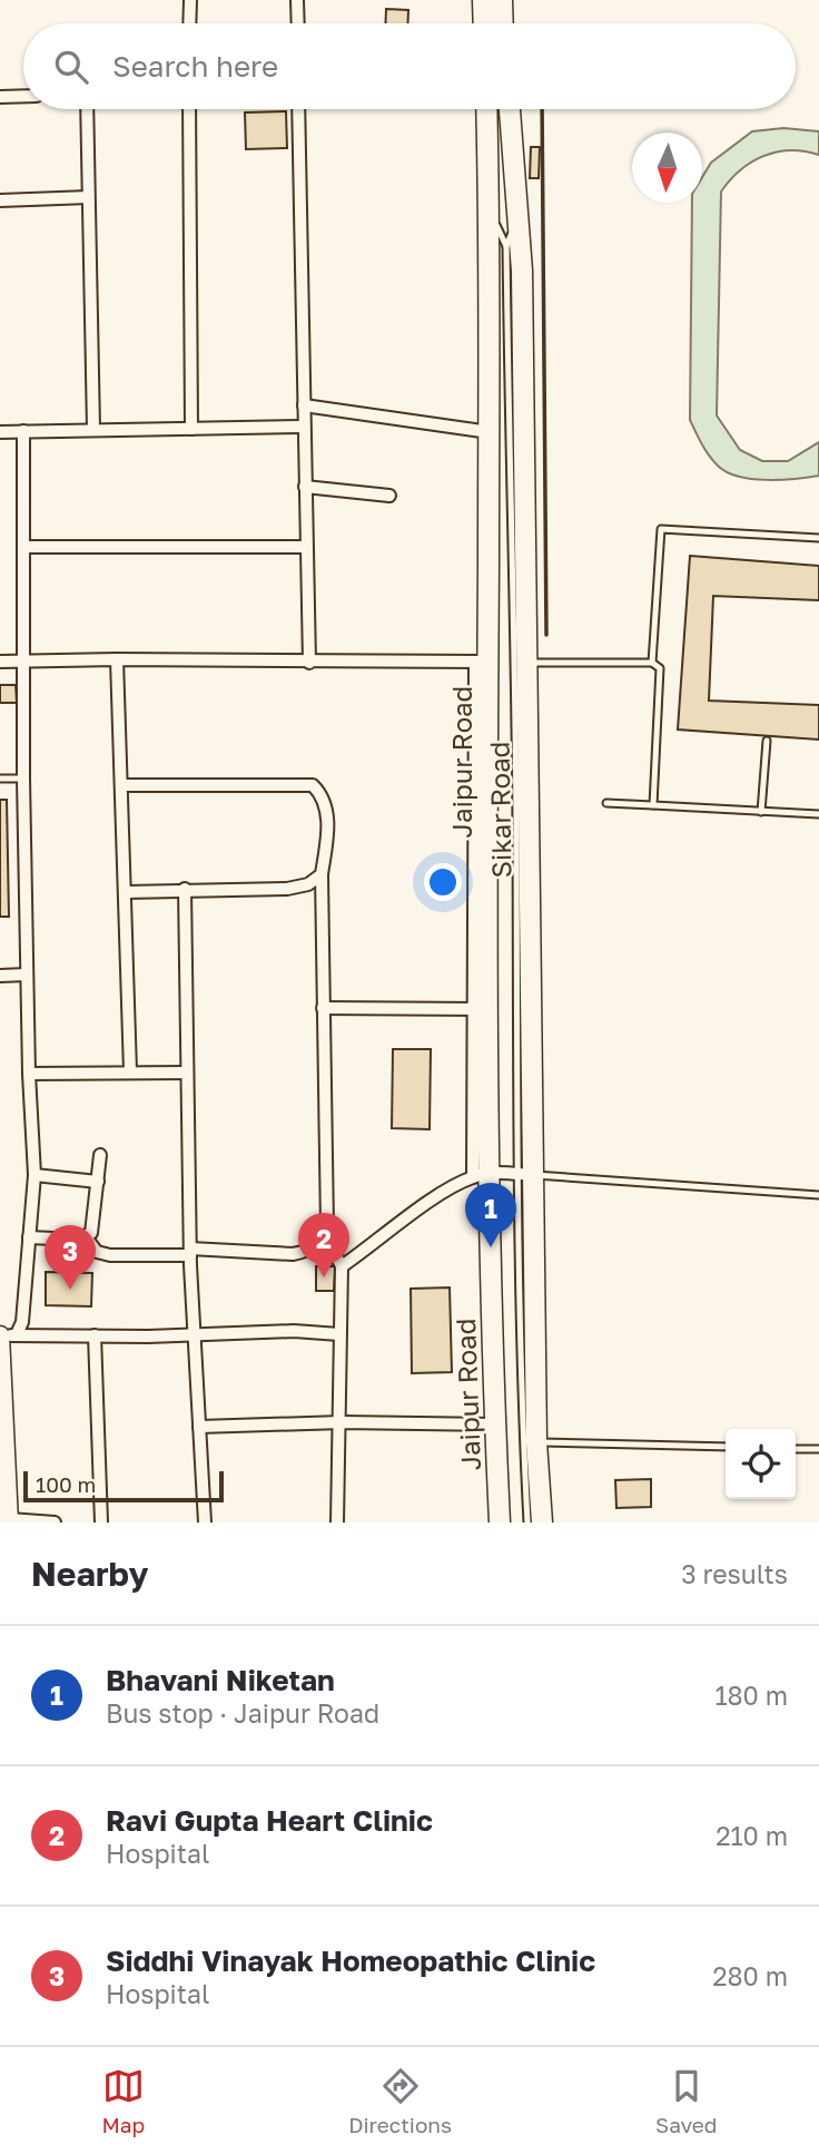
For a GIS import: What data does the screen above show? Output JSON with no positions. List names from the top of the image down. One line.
{"streets":{"main road":["Jaipur Road","Sikar Road"]},"scale_bar":"100 m","north":"bottom","page":{"search":"Search here","pins":["1","2","3"],"scale":"100 m","heading":["Nearby","3 results"],"list":[{"mark":"1","name":"Bhavani Niketan","note":"Bus stop · Jaipur Road","value":"180 m"},{"mark":"2","name":"Ravi Gupta Heart Clinic","note":"Hospital","value":"210 m"},{"mark":"3","name":"Siddhi Vinayak Homeopathic Clinic","note":"Hospital","value":"280 m"}],"nav":["Map","Directions","Saved"]}}
